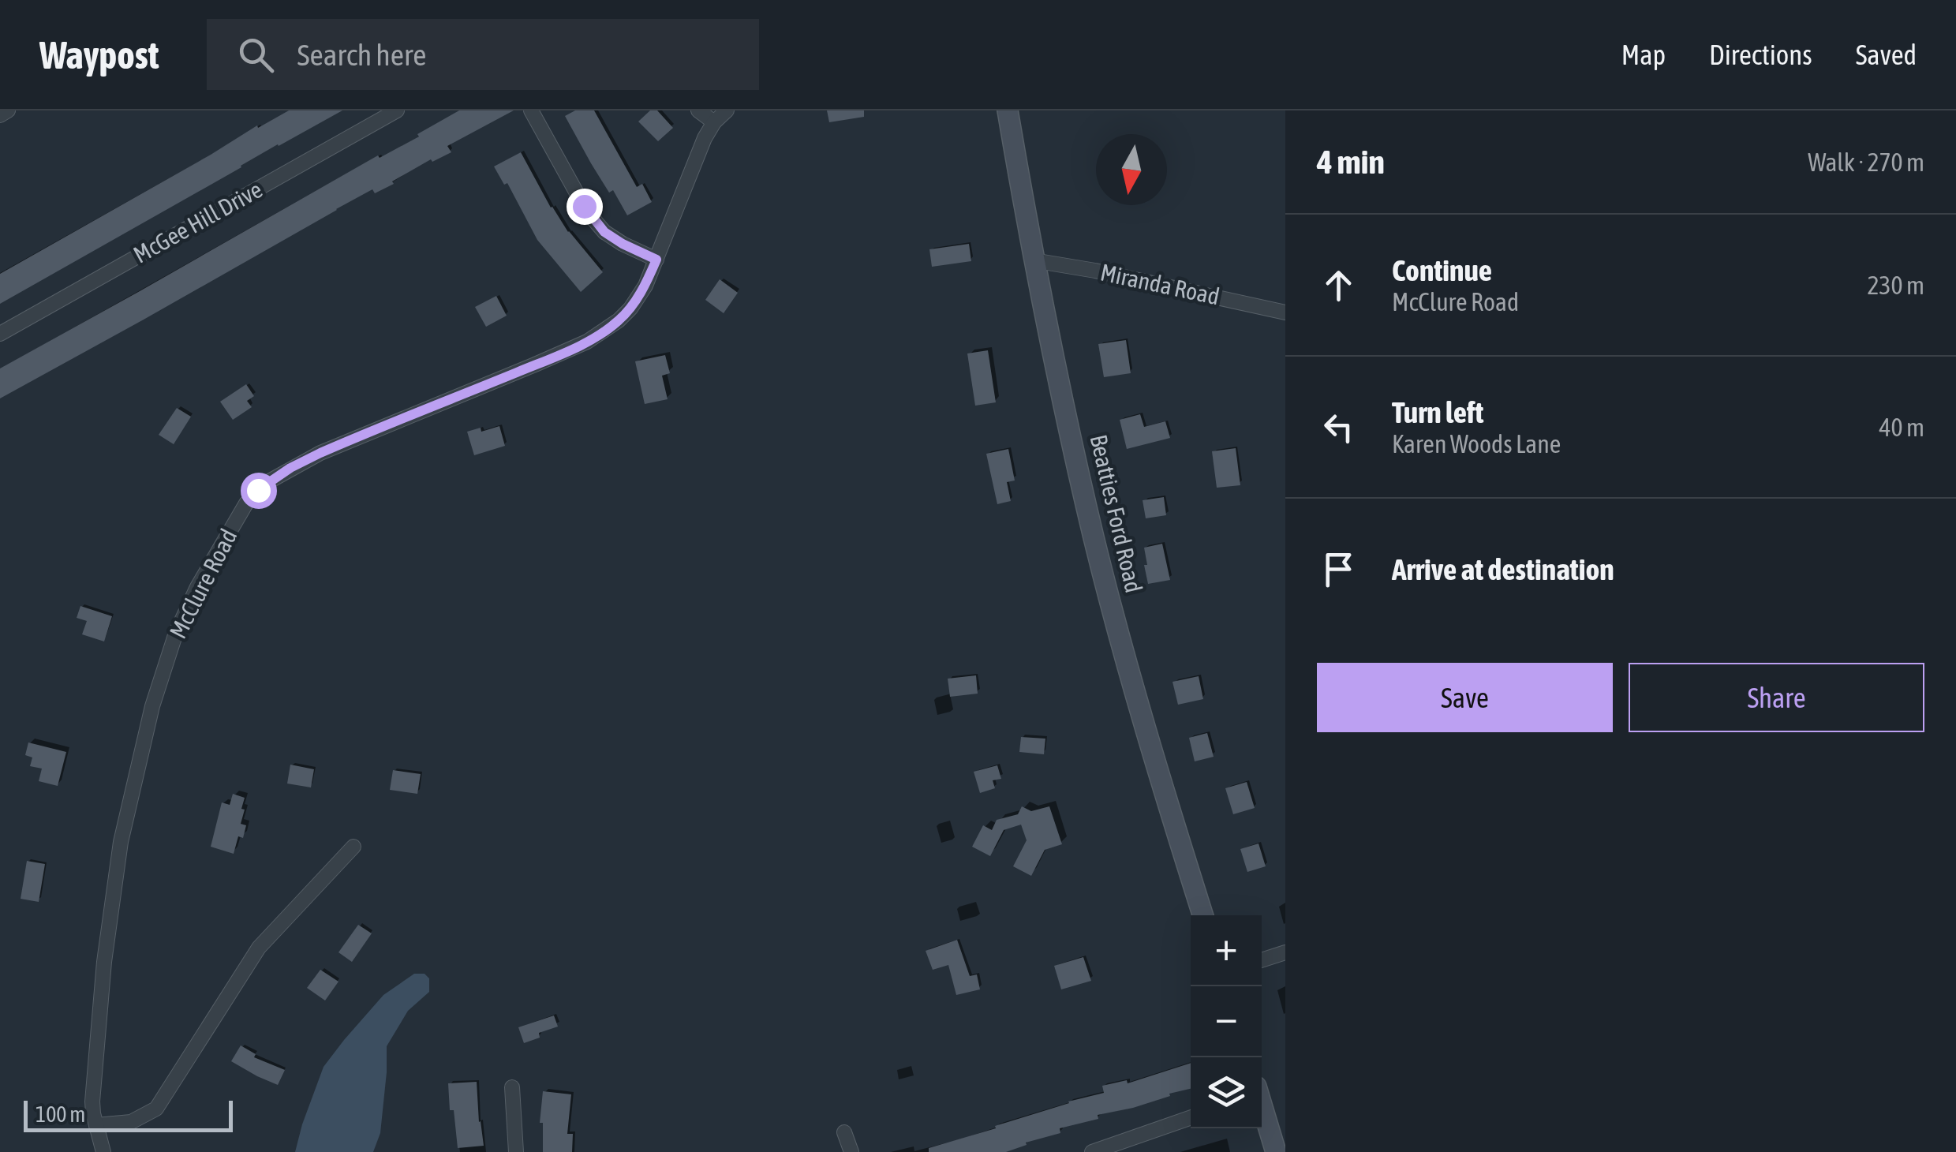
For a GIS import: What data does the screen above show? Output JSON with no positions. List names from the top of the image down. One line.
{"streets":{"main road":["Beatties Ford Road"],"street":["McGee Hill Drive","Miranda Road","McClure Road"]},"crossings":[["Miranda Road","Beatties Ford Road"]],"scale_bar":"100 m","north":"bottom","page":{"header":"Waypost","search":"Search here","nav":["Map","Directions","Saved"],"heading":["4 min","Walk · 270 m"],"list":[["Continue","McClure Road","230 m"],["Turn left","Karen Woods Lane","40 m"],"Arrive at destination"],"buttons":["Save","Share"],"map_buttons":["+","−"],"scale":"100 m"}}
